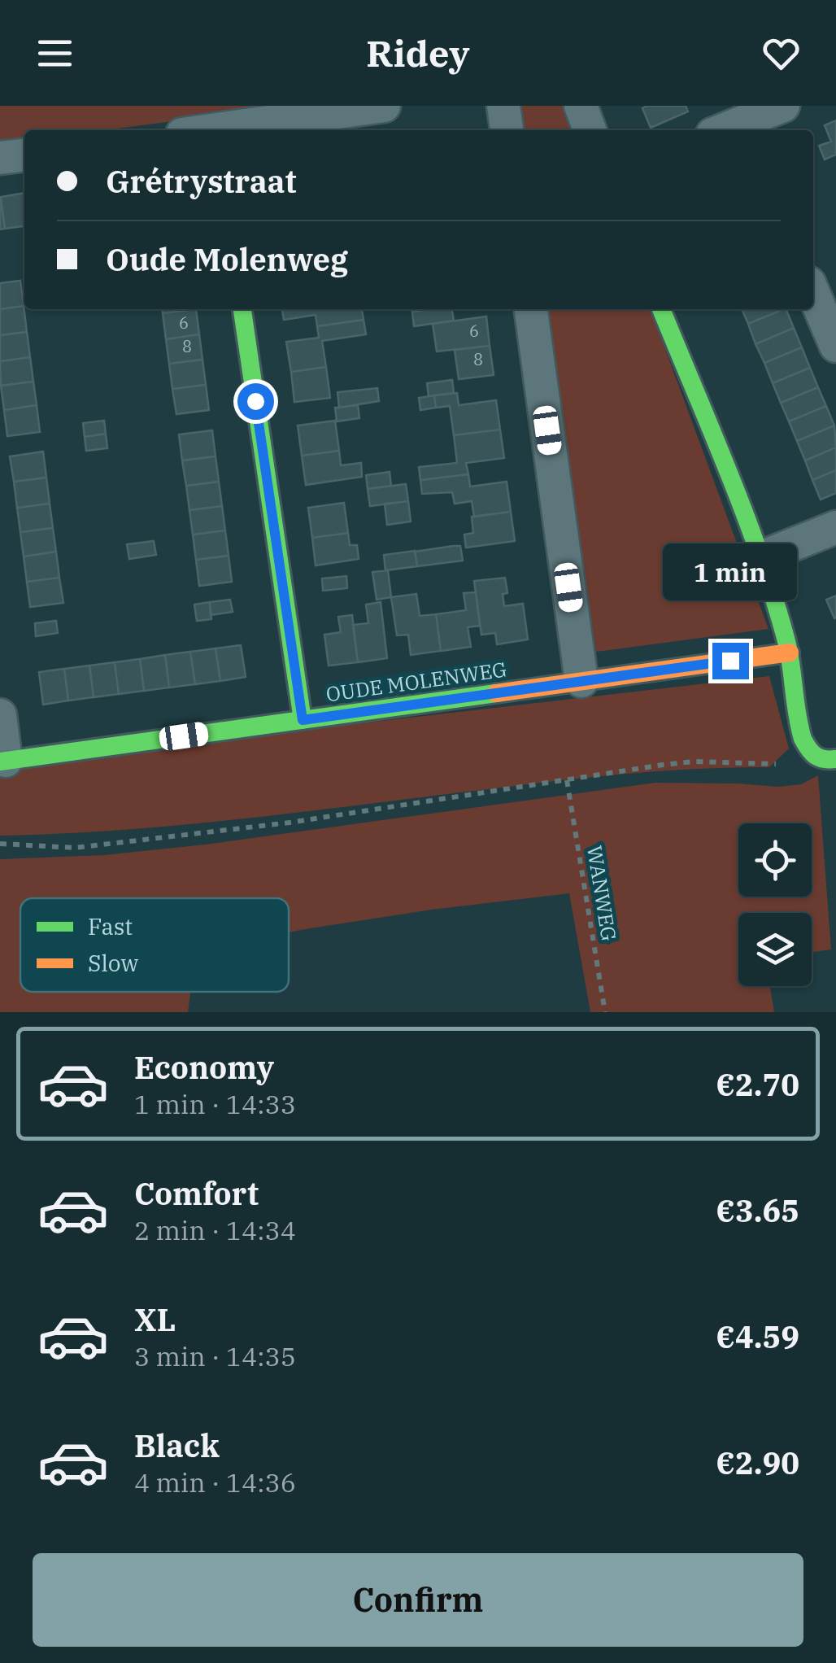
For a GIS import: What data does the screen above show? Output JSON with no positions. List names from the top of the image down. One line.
{"streets":{"street":["OUDE MOLENWEG"],"path":["WANWEG"]},"house_numbers":["6","6","8","8"],"legend":["Fast","Slow"],"page":{"header":"Ridey","banner":["Grétrystraat","Oude Molenweg"],"bubble":"1 min","list":[{"name":"Economy","note":"1 min · 14:33","value":"€2.70"},{"name":"Comfort","note":"2 min · 14:34","value":"€3.65"},{"name":"XL","note":"3 min · 14:35","value":"€4.59"},{"name":"Black","note":"4 min · 14:36","value":"€2.90"}],"buttons":"Confirm"}}
